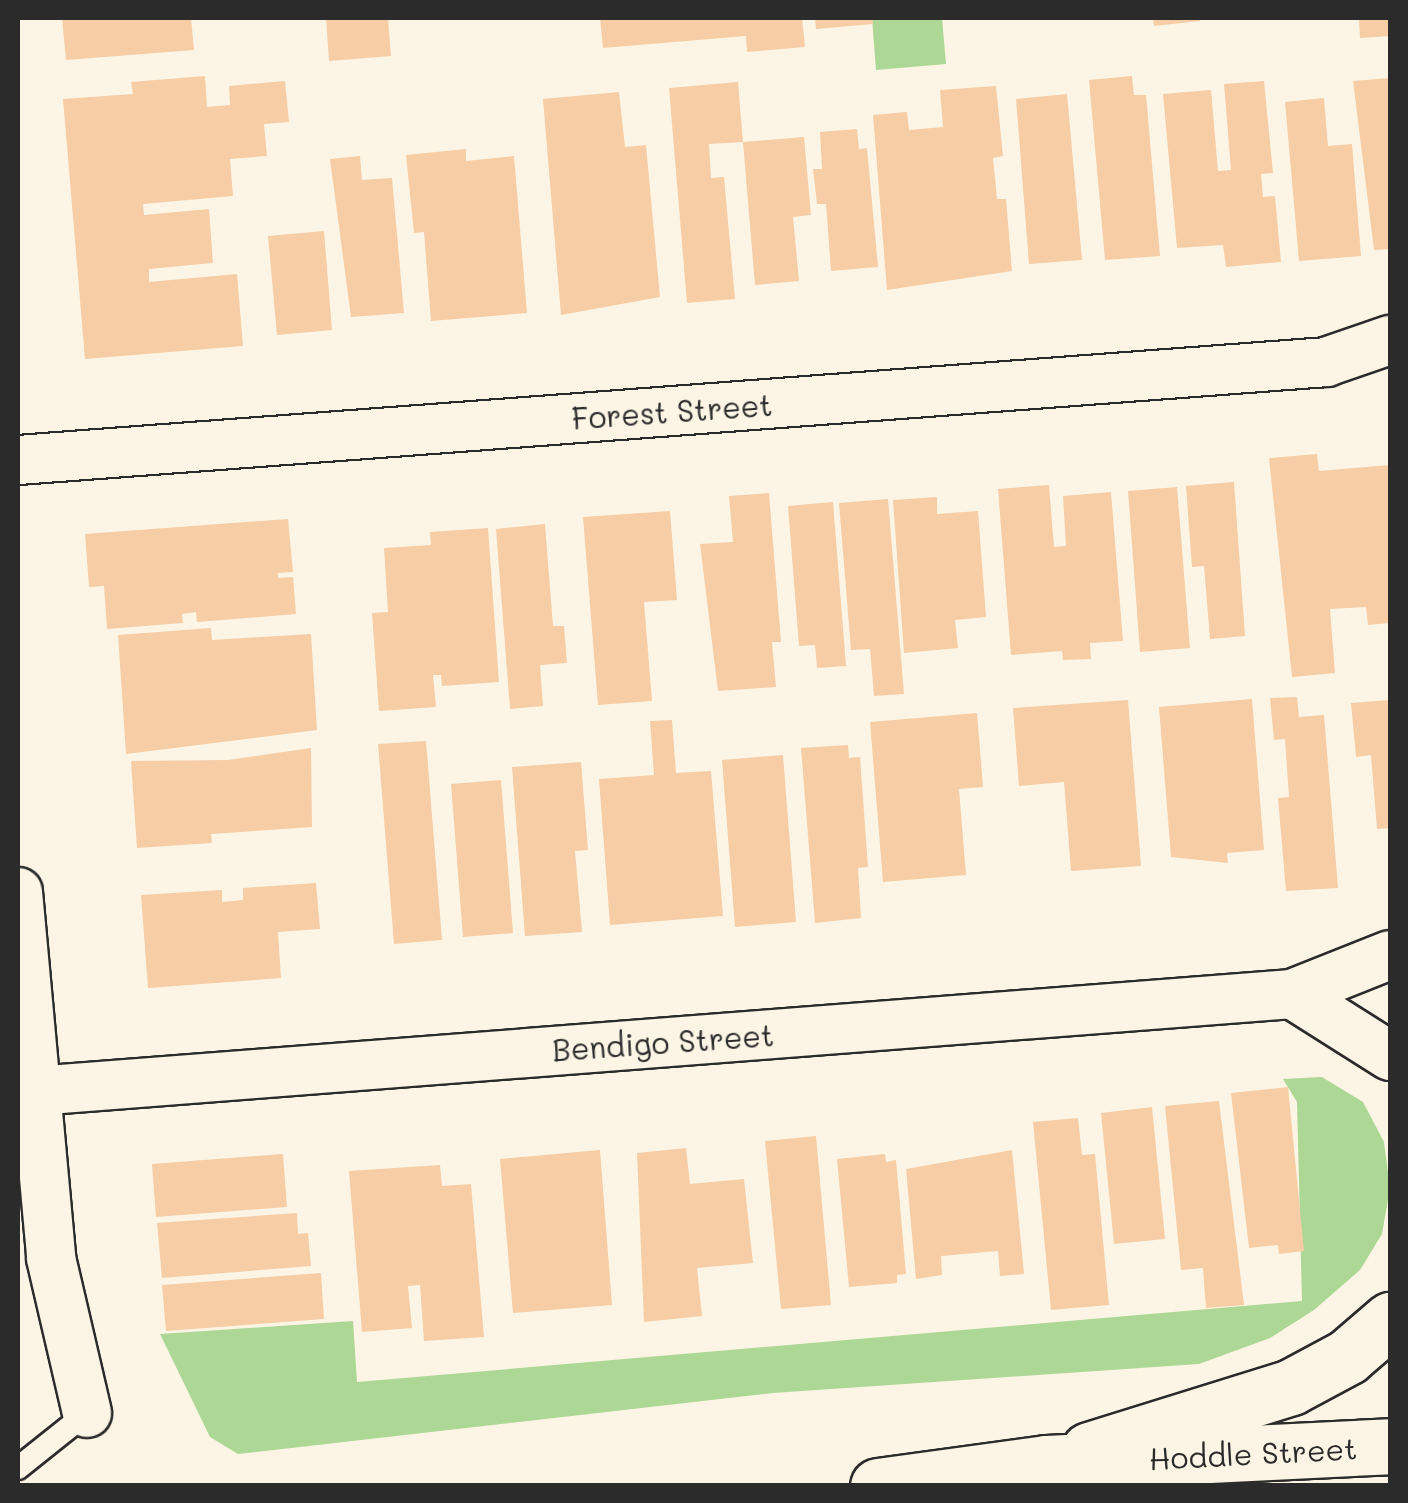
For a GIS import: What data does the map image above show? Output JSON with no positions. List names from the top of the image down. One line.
{"streets":{"main road":["Hoddle Street"],"street":["Forest Street","Bendigo Street"]}}
